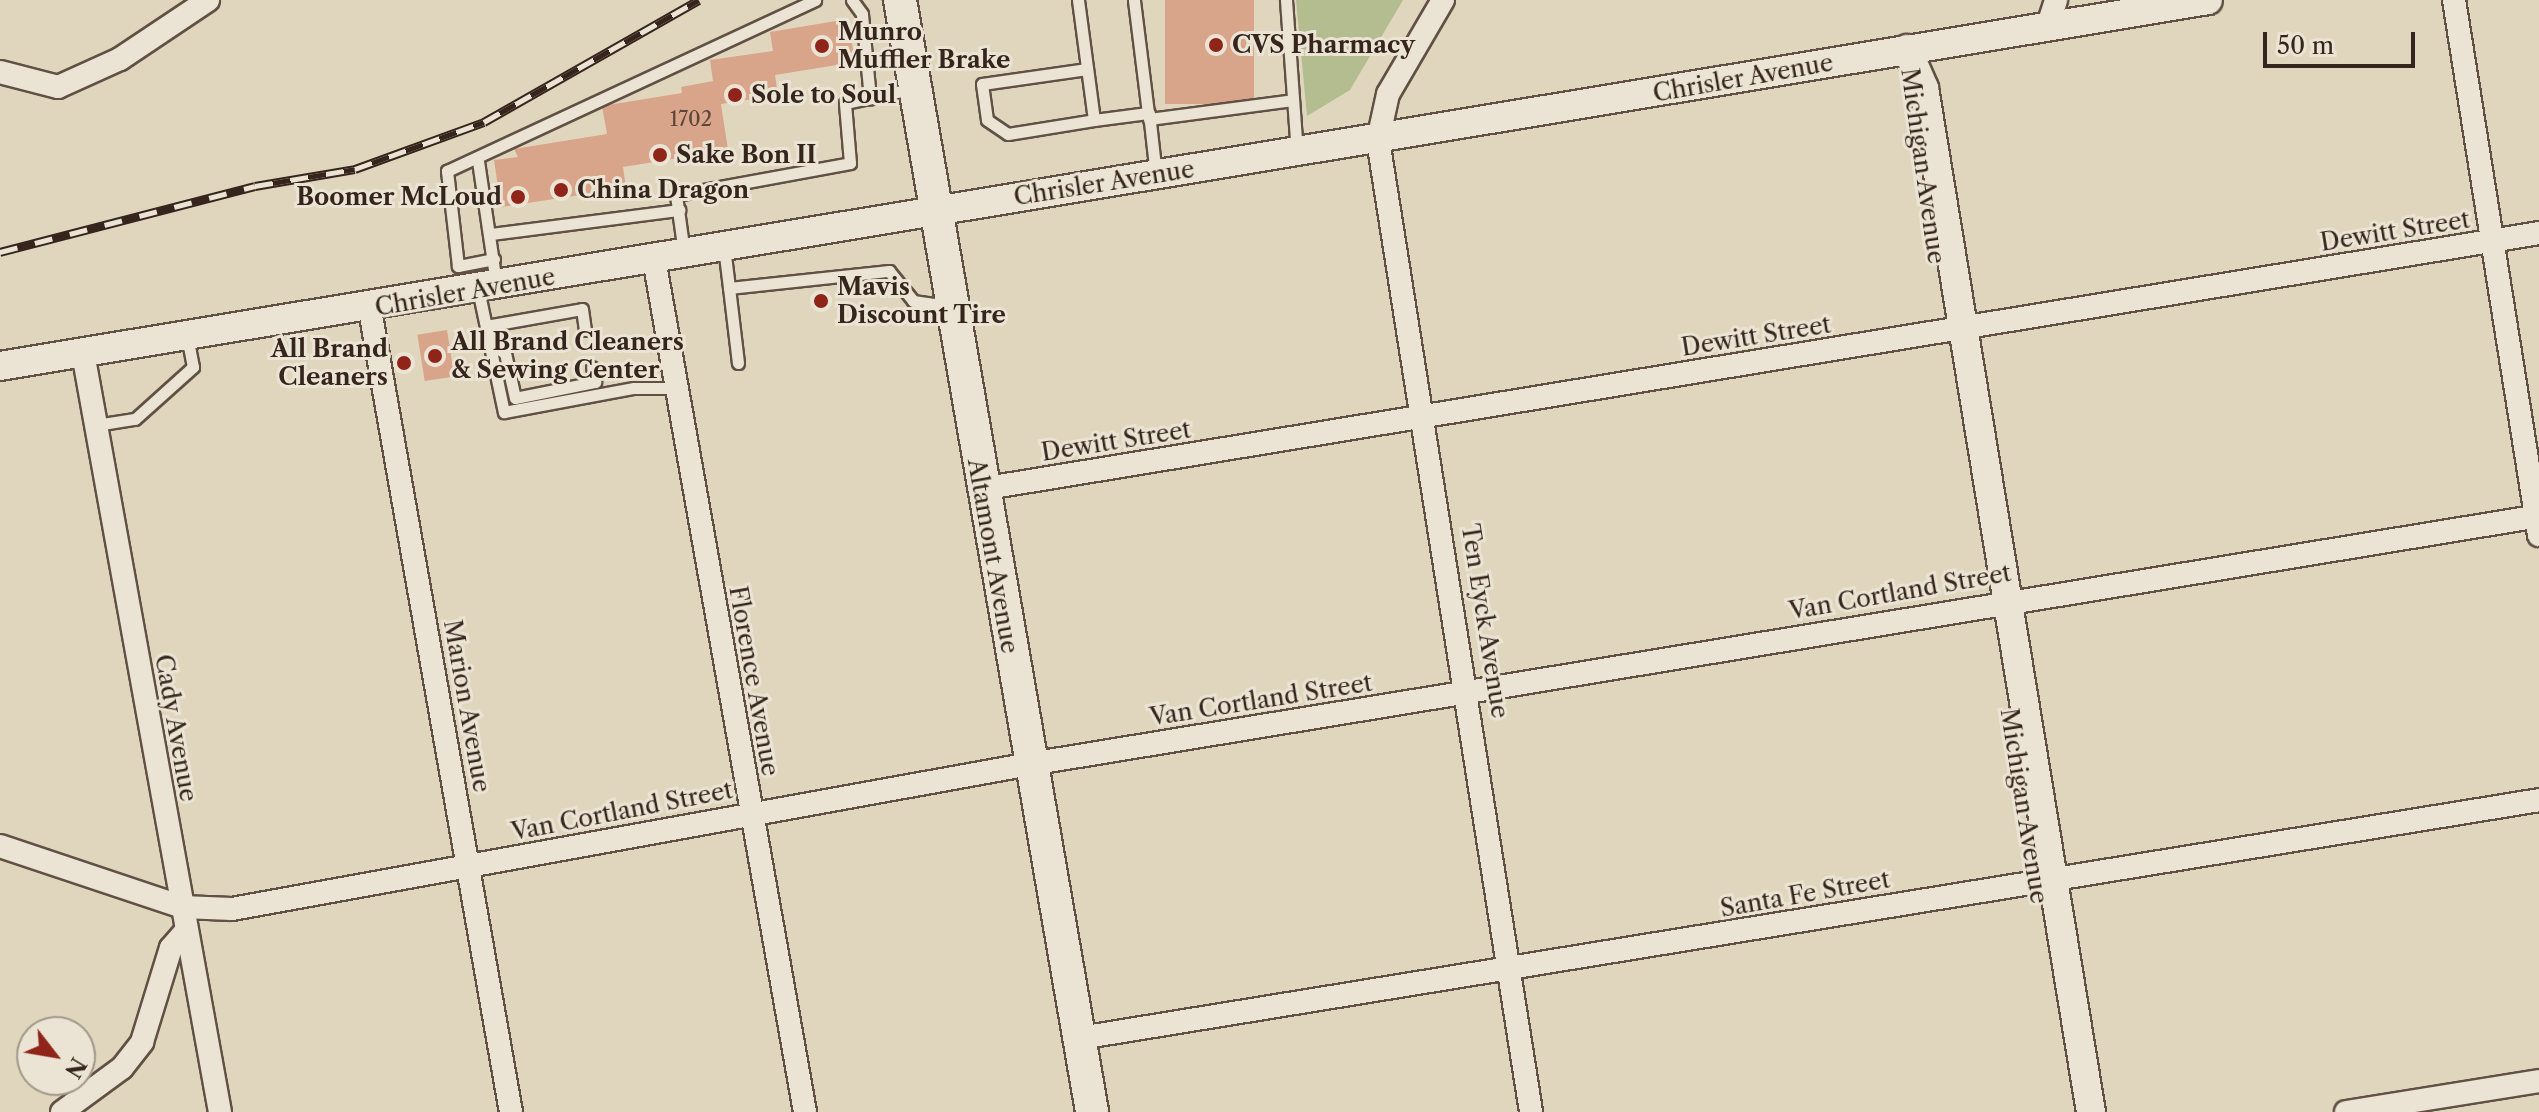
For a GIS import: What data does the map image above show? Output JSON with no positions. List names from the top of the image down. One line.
{"streets":{"main road":["Altamont Avenue"],"street":["Chrisler Avenue","Michigan Avenue","Dewitt Street","Van Cortland Street","Ten Eyck Avenue","Florence Avenue","Marion Avenue","Cady Avenue","Santa Fe Street"]},"crossings":[["Chrisler Avenue","Michigan Avenue"],["Chrisler Avenue","Altamont Avenue"],["Chrisler Avenue","Ten Eyck Avenue"],["Chrisler Avenue","Florence Avenue"],["Chrisler Avenue","Marion Avenue"],["Chrisler Avenue","Cady Avenue"],["Michigan Avenue","Dewitt Street"],["Michigan Avenue","Van Cortland Street"],["Michigan Avenue","Santa Fe Street"],["Dewitt Street","Altamont Avenue"],["Dewitt Street","Ten Eyck Avenue"],["Altamont Avenue","Van Cortland Street"],["Altamont Avenue","Santa Fe Street"],["Van Cortland Street","Ten Eyck Avenue"],["Van Cortland Street","Florence Avenue"],["Van Cortland Street","Marion Avenue"],["Van Cortland Street","Cady Avenue"],["Ten Eyck Avenue","Santa Fe Street"]],"places":["CVS Pharmacy","Munro Muffler Brake","Sole to Soul","Sake Bon II","China Dragon","Boomer McLoud","Mavis Discount Tire","All Brand Cleaners & Sewing Center","All Brand Cleaners"],"house_numbers":["1702"],"scale_bar":"50 m","north":"bottom right"}
